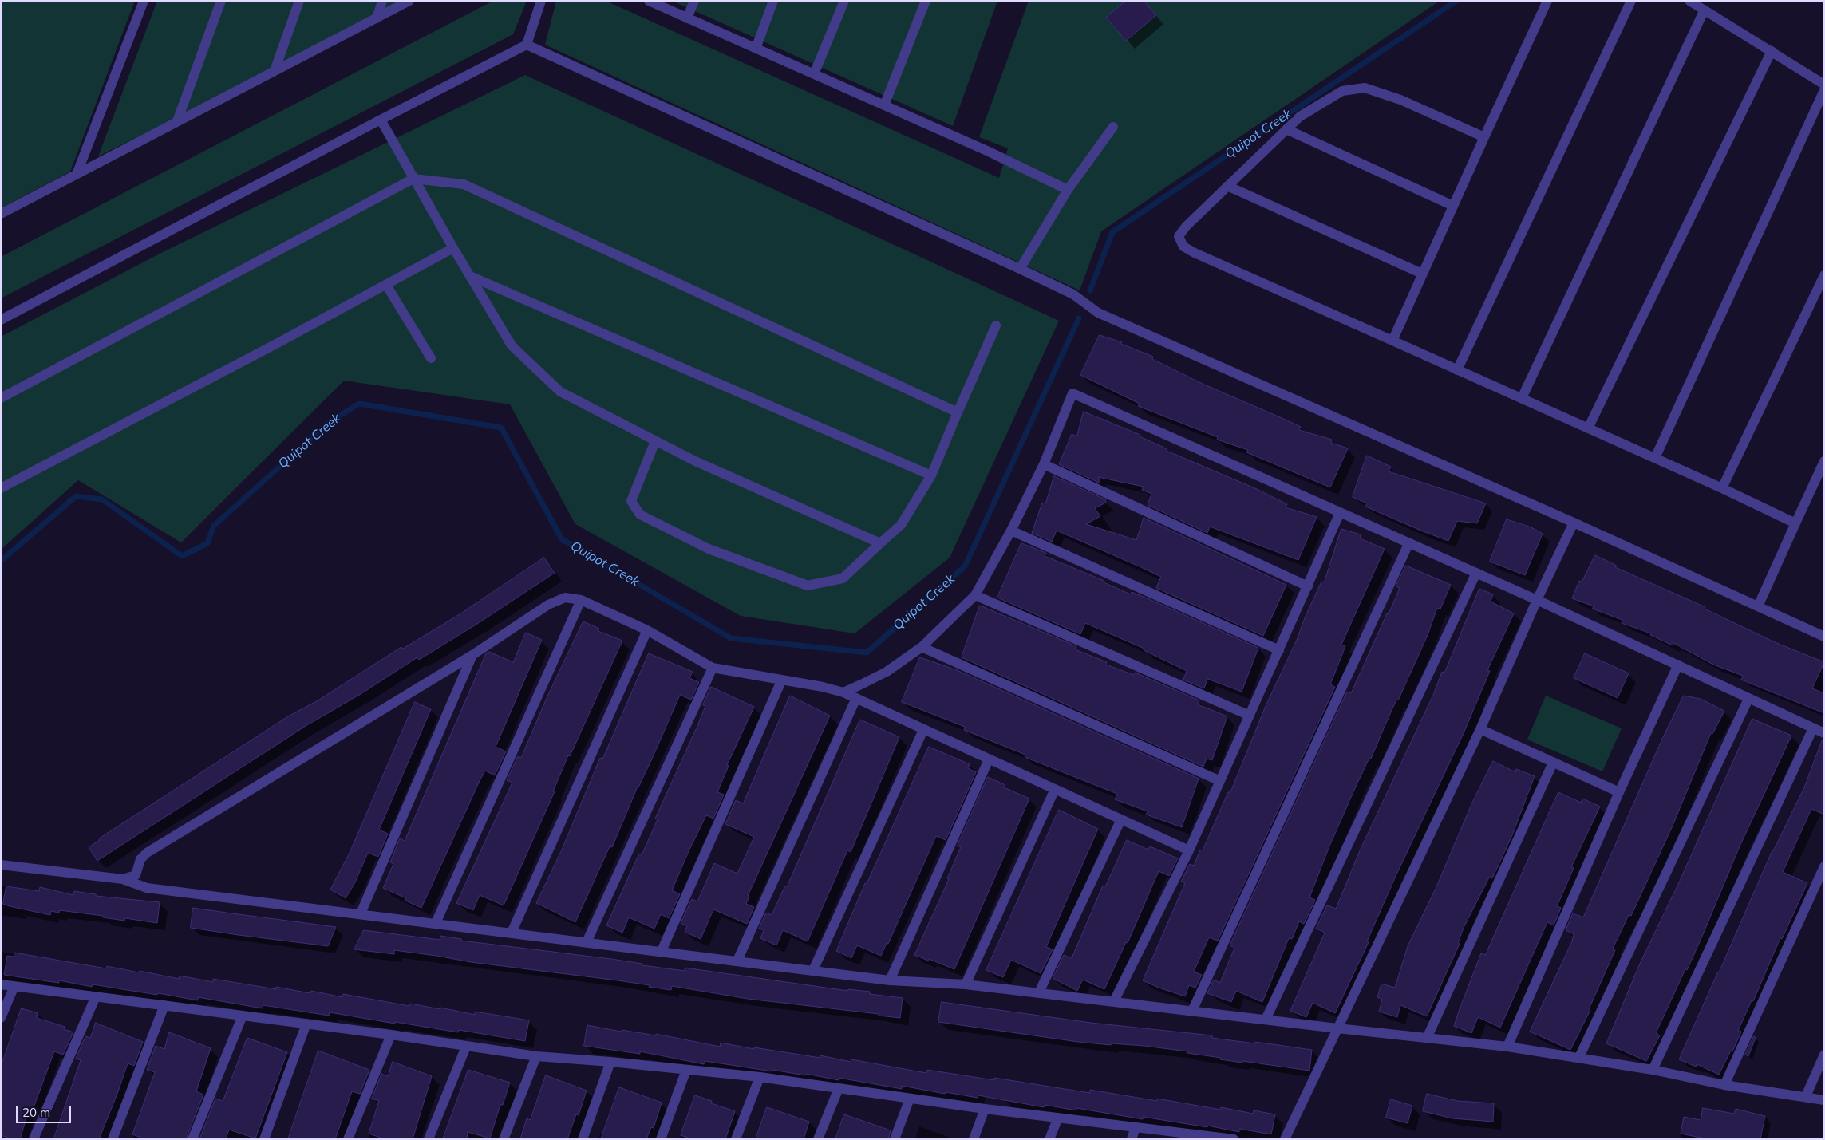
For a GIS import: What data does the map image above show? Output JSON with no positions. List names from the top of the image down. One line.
{"water":["Quipot Creek"],"scale_bar":"20 m"}
